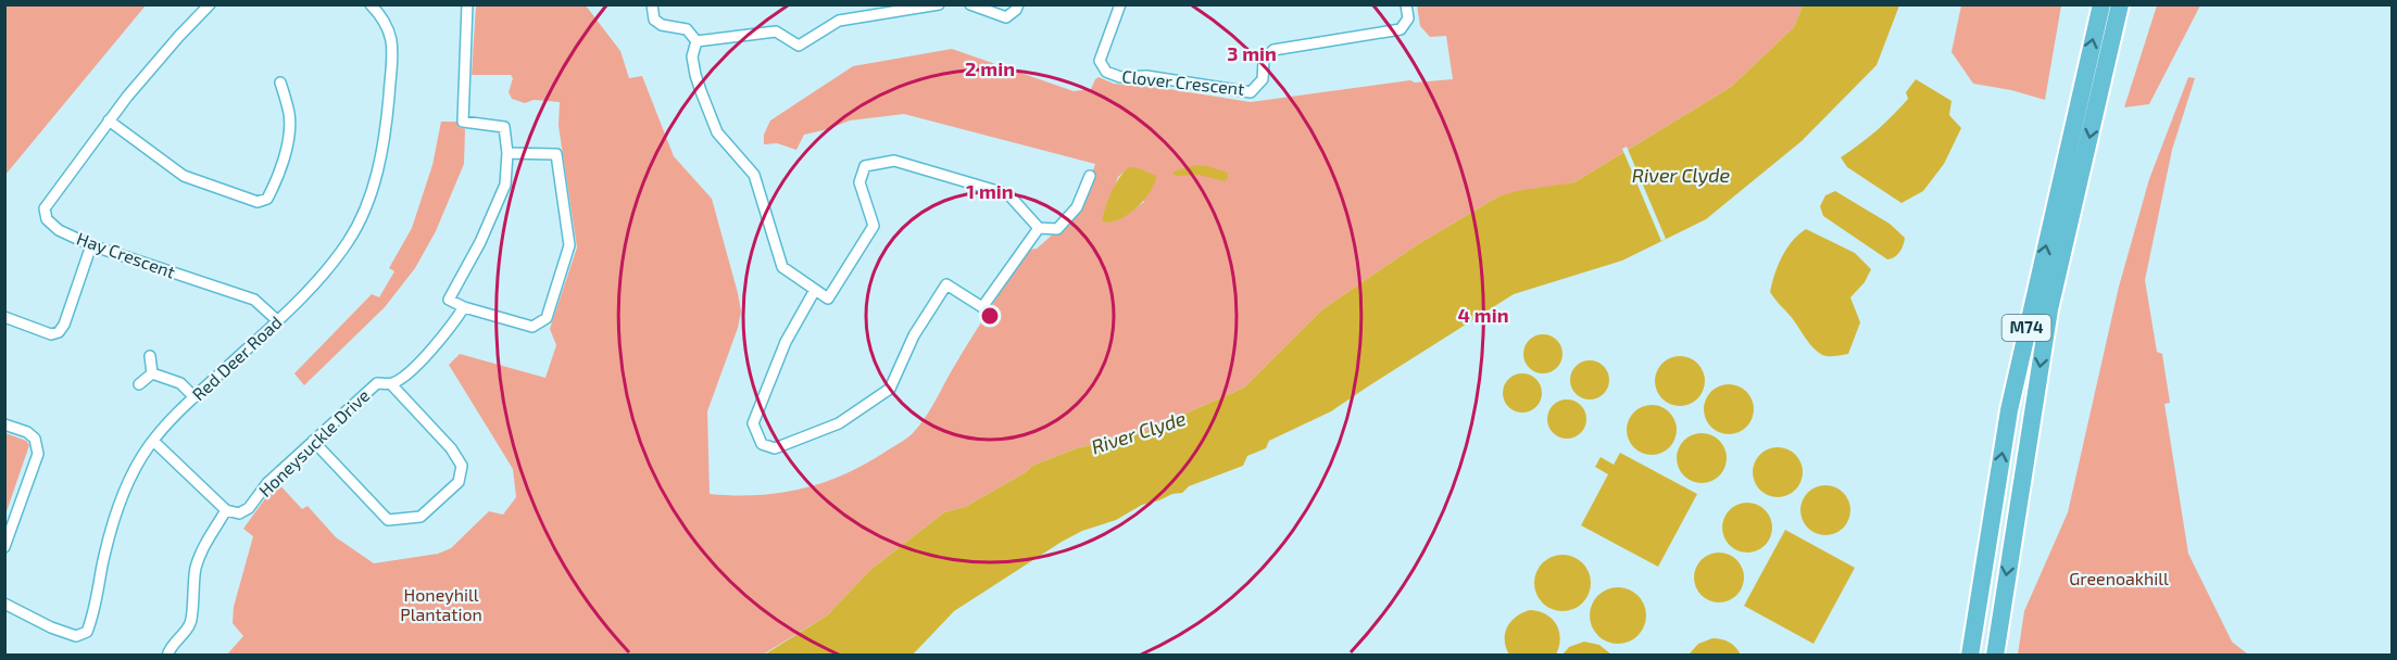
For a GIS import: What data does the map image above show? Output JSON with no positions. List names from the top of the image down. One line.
{"streets":{"highway":["M74"],"street":["Clover Crescent","Hay Crescent","Red Deer Road","Honeysuckle Drive"]},"crossings":[["Hay Crescent","Red Deer Road"]],"water":["River Clyde"],"parks":["Greenoakhill","Honeyhill Plantation"],"rings":["3 min","2 min","1 min","4 min"]}
